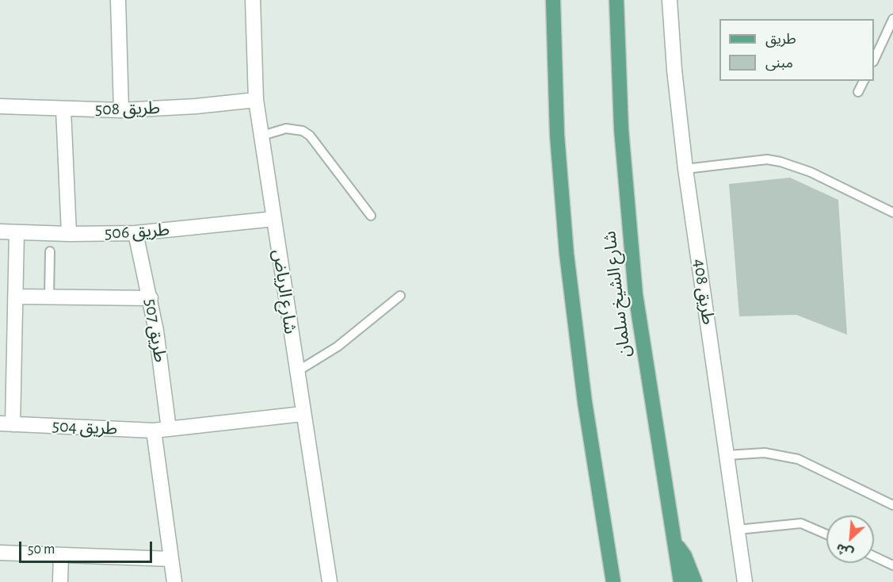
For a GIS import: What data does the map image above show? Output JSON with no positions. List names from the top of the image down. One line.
{"streets":{"main road":["شارع الشيخ سلمان"],"street":["طريق 508","طريق 506","شارع الرياض","طريق 408","طريق 507","طريق 504"]},"crossings":[["طريق 508","شارع الرياض"],["طريق 506","شارع الرياض"],["طريق 506","طريق 507"],["طريق 507","طريق 504"]],"legend":["طريق","مبنى"],"scale_bar":"50 m","north":"bottom left"}
